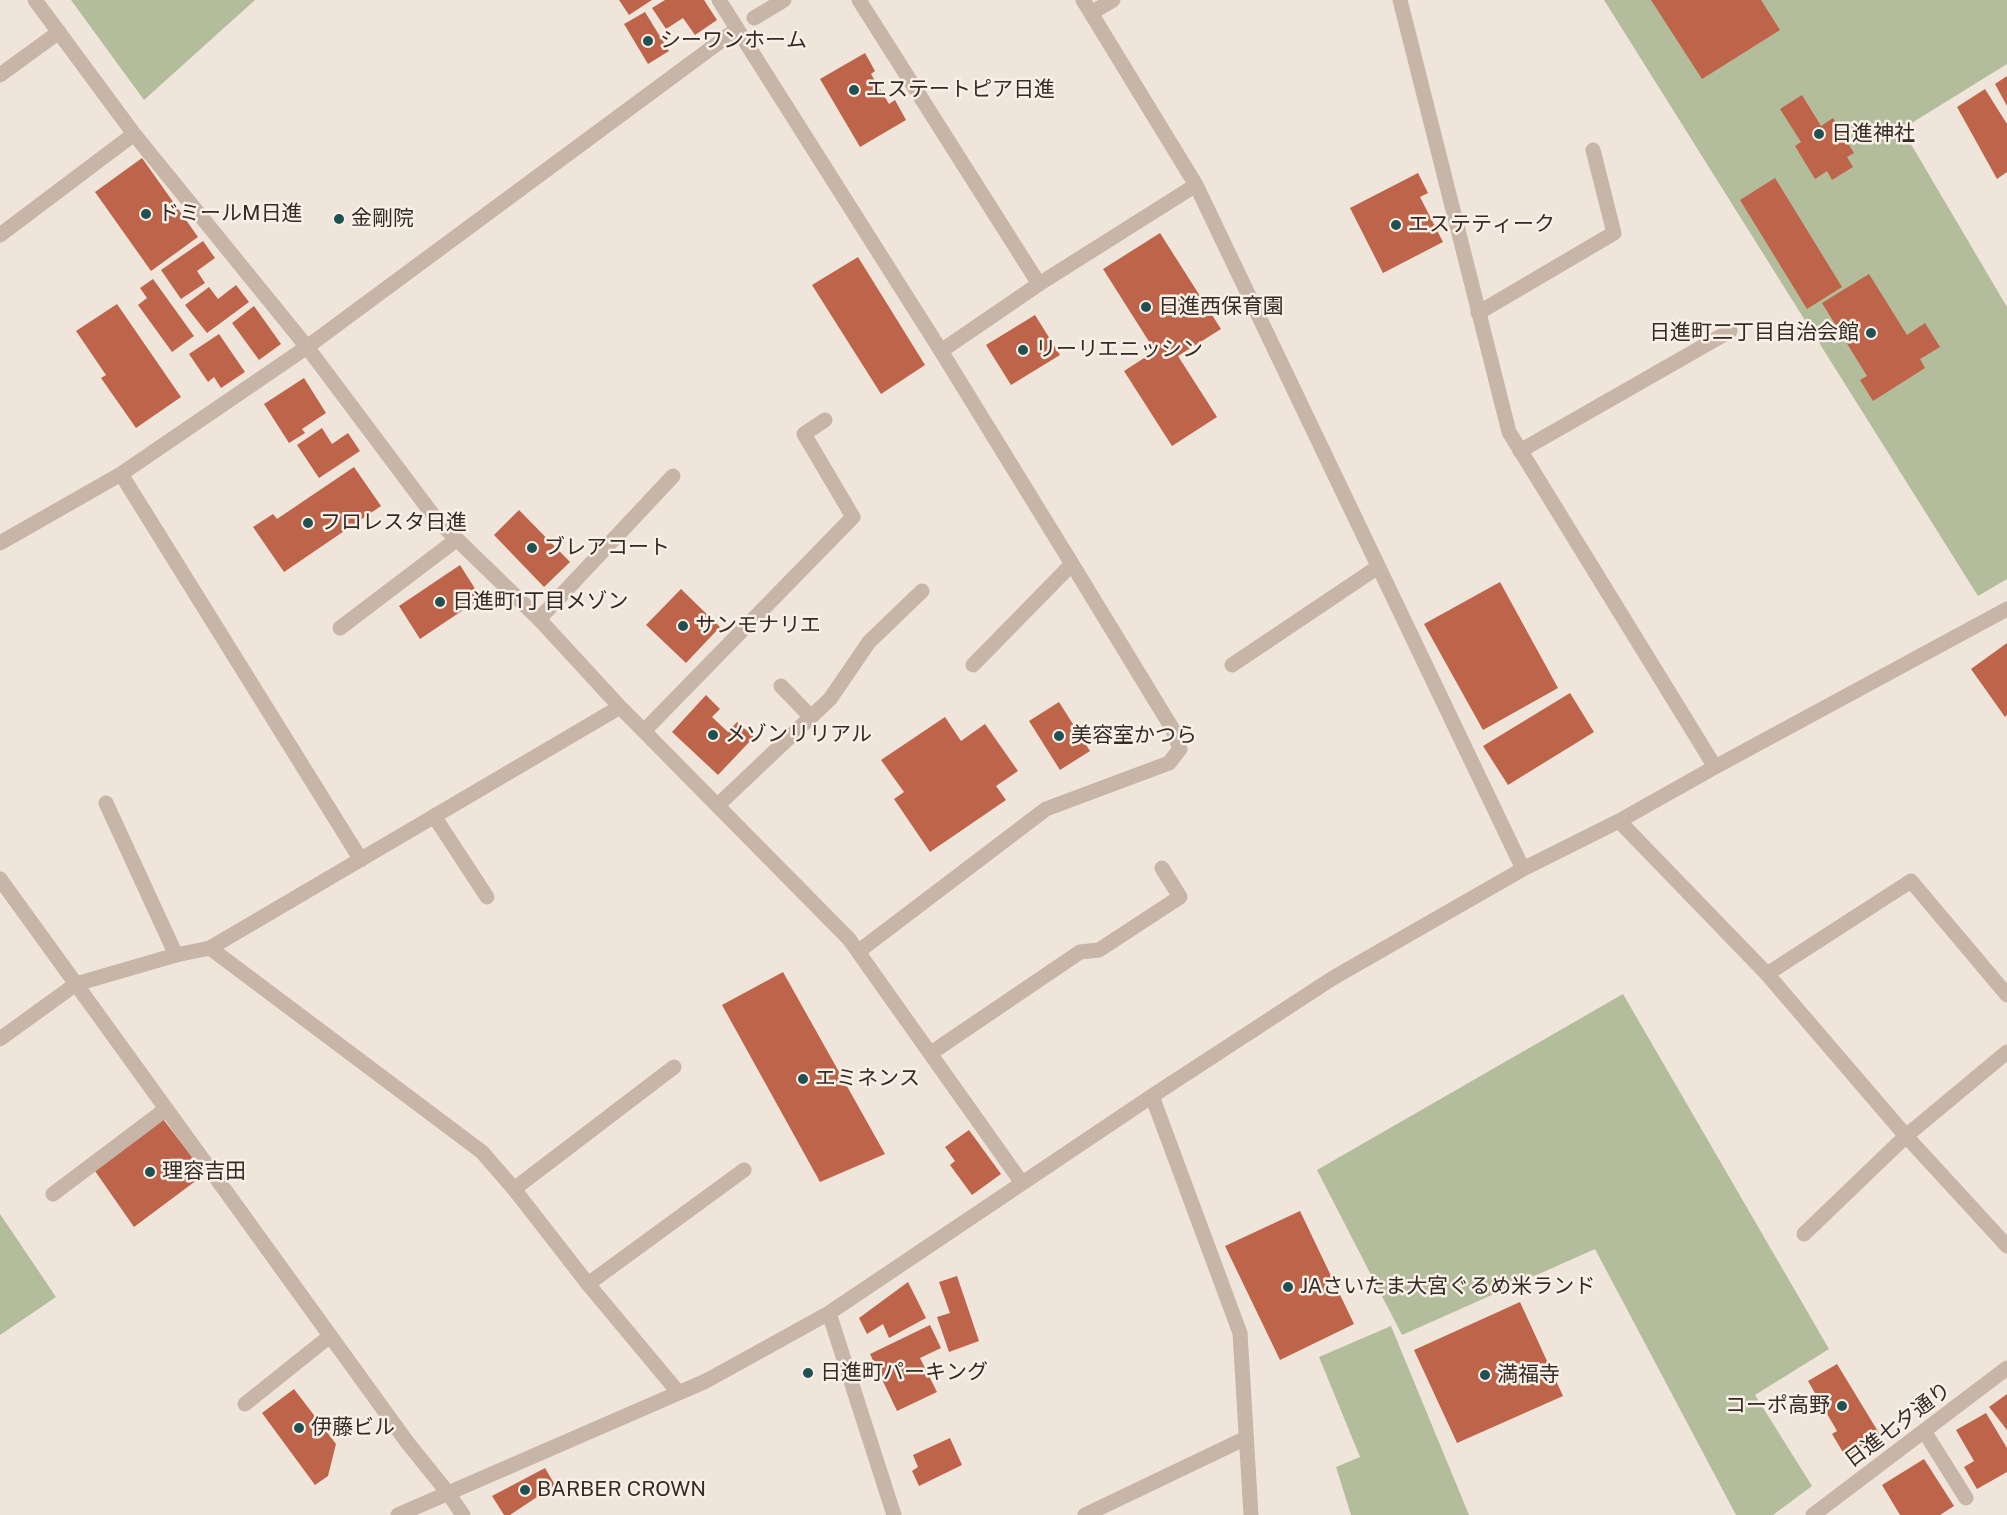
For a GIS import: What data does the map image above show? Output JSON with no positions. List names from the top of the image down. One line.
{"streets":{"street":["日進七夕通り"]},"places":["シーワンホーム","エステートピア日進","日進神社","ドミールM日進","金剛院","エステティーク","日進西保育園","日進町二丁目自治会館","リーリエニッシン","フロレスタ日進","ブレアコート","日進町1丁目メゾン","サンモナリエ","メゾンリリアル","美容室かつら","エミネンス","理容吉田","JAさいたま大宮ぐるめ米ランド","日進町パーキング","満福寺","コーポ高野","伊藤ビル","BARBER CROWN"]}
